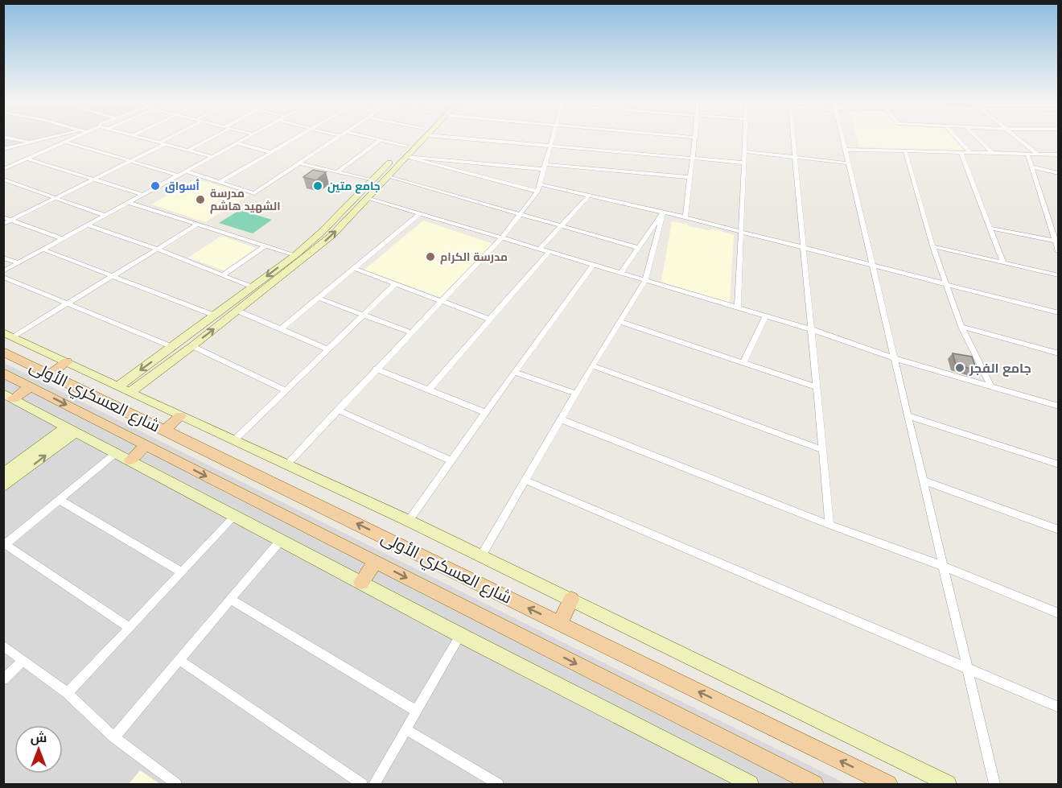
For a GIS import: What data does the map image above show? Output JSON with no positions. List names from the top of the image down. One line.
{"streets":{"main road":["شارع العسكري الأولى"]},"places":["أسواق","جامع متين","مدرسة الشهيد هاشم","مدرسة الكرام","جامع الفجر"],"north":"top"}
